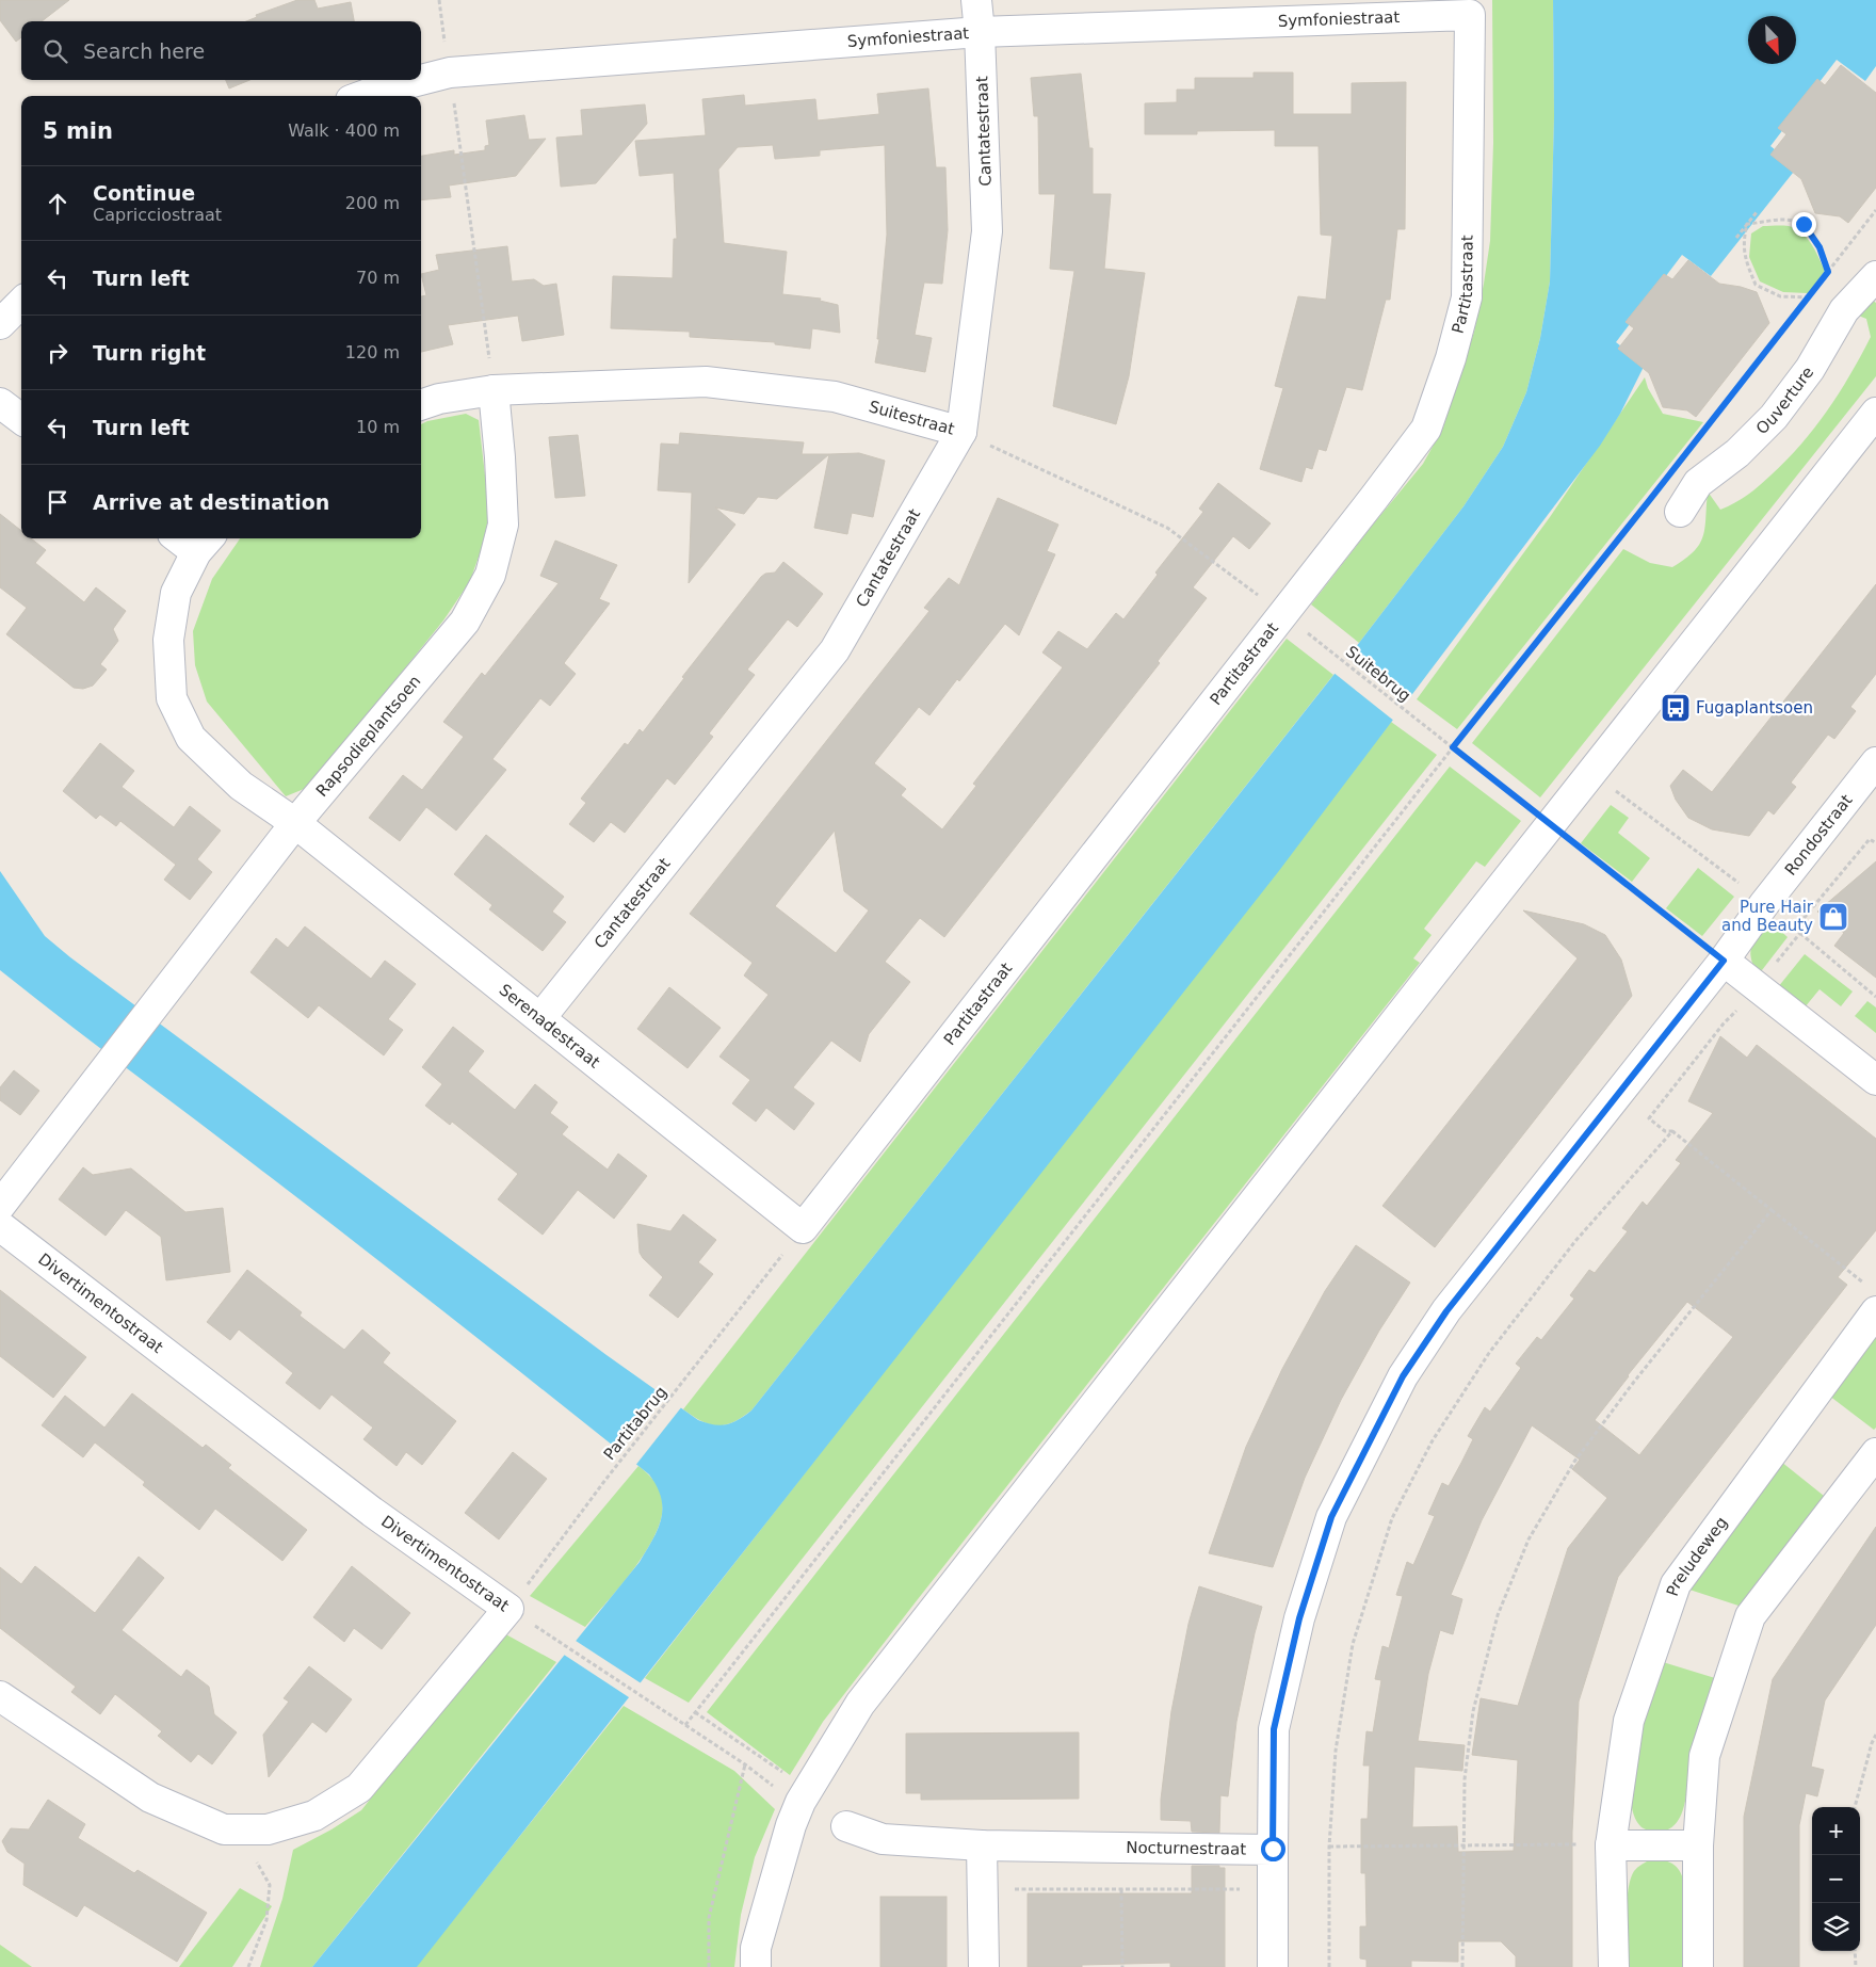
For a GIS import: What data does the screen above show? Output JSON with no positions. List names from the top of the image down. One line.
{"streets":{"street":["Symfoniestraat","Cantatestraat","Partitastraat","Ouverture","Suitestraat","Rapsodieplantsoen","Rondostraat","Serenadestraat","Divertimentostraat","Preludeweg","Nocturnestraat"],"path":["Suitebrug","Partitabrug"]},"crossings":[["Symfoniestraat","Cantatestraat"],["Symfoniestraat","Partitastraat"],["Cantatestraat","Suitestraat"],["Cantatestraat","Serenadestraat"],["Partitastraat","Suitestraat"],["Partitastraat","Serenadestraat"],["Partitastraat","Partitabrug"],["Suitestraat","Rapsodieplantsoen"],["Suitebrug","Rondostraat"],["Rapsodieplantsoen","Serenadestraat"],["Rondostraat","Nocturnestraat"],["Serenadestraat","Partitabrug"],["Divertimentostraat","Partitabrug"]],"places":{"bus stop":["Fugaplantsoen"],"shop":["Pure Hair and Beauty"]},"north":"bottom right","page":{"search":"Search here","heading":["5 min","Walk · 400 m"],"list":[["Continue","Capricciostraat","200 m"],["Turn left","70 m"],["Turn right","120 m"],["Turn left","10 m"],"Arrive at destination"],"map_buttons":["+","−"]}}
